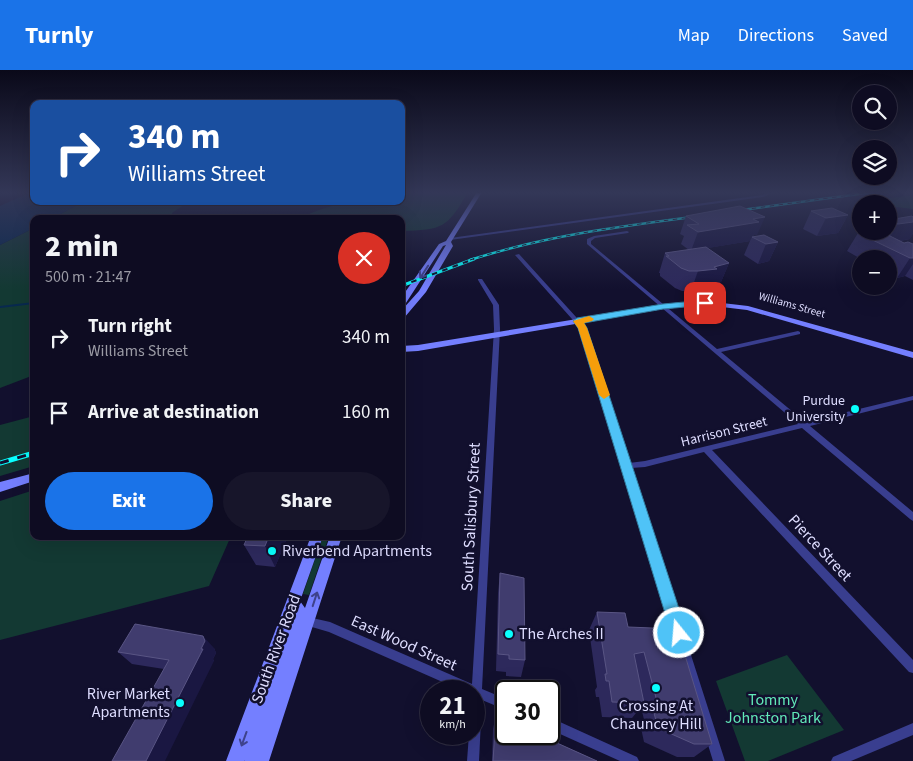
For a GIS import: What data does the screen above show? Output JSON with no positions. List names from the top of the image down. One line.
{"streets":{"main road":["Williams Street","South River Road"],"street":["Harrison Street","South Salisbury Street","Pierce Street","East Wood Street"]},"crossings":[["Williams Street","South Salisbury Street"],["Harrison Street","Pierce Street"],["East Wood Street","South River Road"]],"parks":["Tommy Johnston Park"],"places":["Purdue University","Riverbend Apartments","The Arches II","Crossing At Chauncey Hill","River Market Apartments"],"page":{"header":"Turnly","nav":["Map","Directions","Saved"],"map_buttons":["+","−"],"turn":["340 m","Williams Street"],"heading":["2 min","500 m · 21:47"],"list":[{"name":"Turn right","note":"Williams Street","value":"340 m"},{"name":"Arrive at destination","value":"160 m"}],"buttons":["Exit","Share"],"speed":"21 km/h","limit":"30"}}
